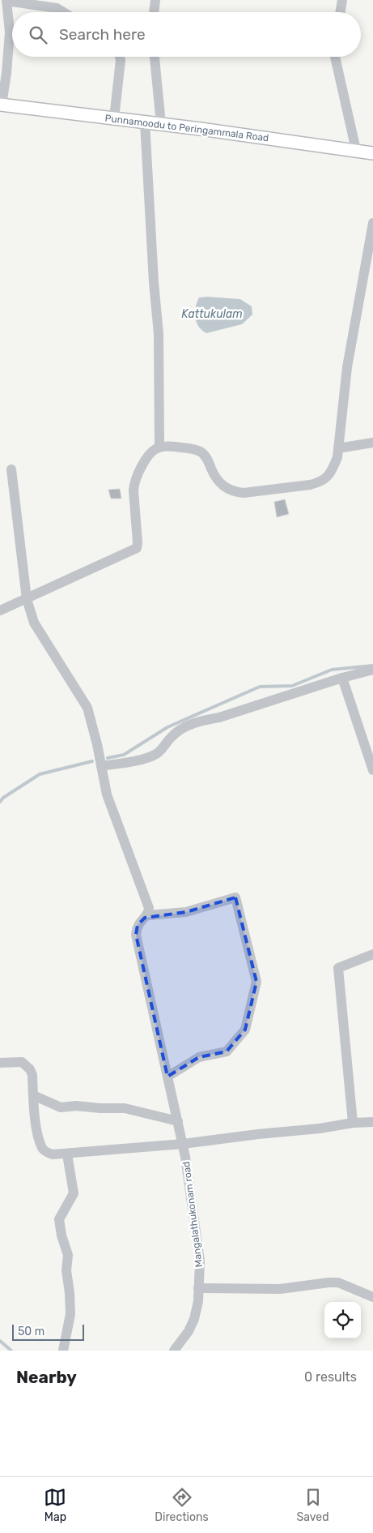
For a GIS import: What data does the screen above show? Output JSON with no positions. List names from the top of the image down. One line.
{"streets":{"main road":["Punnamoodu to Peringammala Road"],"street":["Mangalathukonam road"]},"water":["Kattukulam"],"scale_bar":"50 m","page":{"search":"Search here","scale":"50 m","heading":["Nearby","0 results"],"nav":["Map","Directions","Saved"]}}
